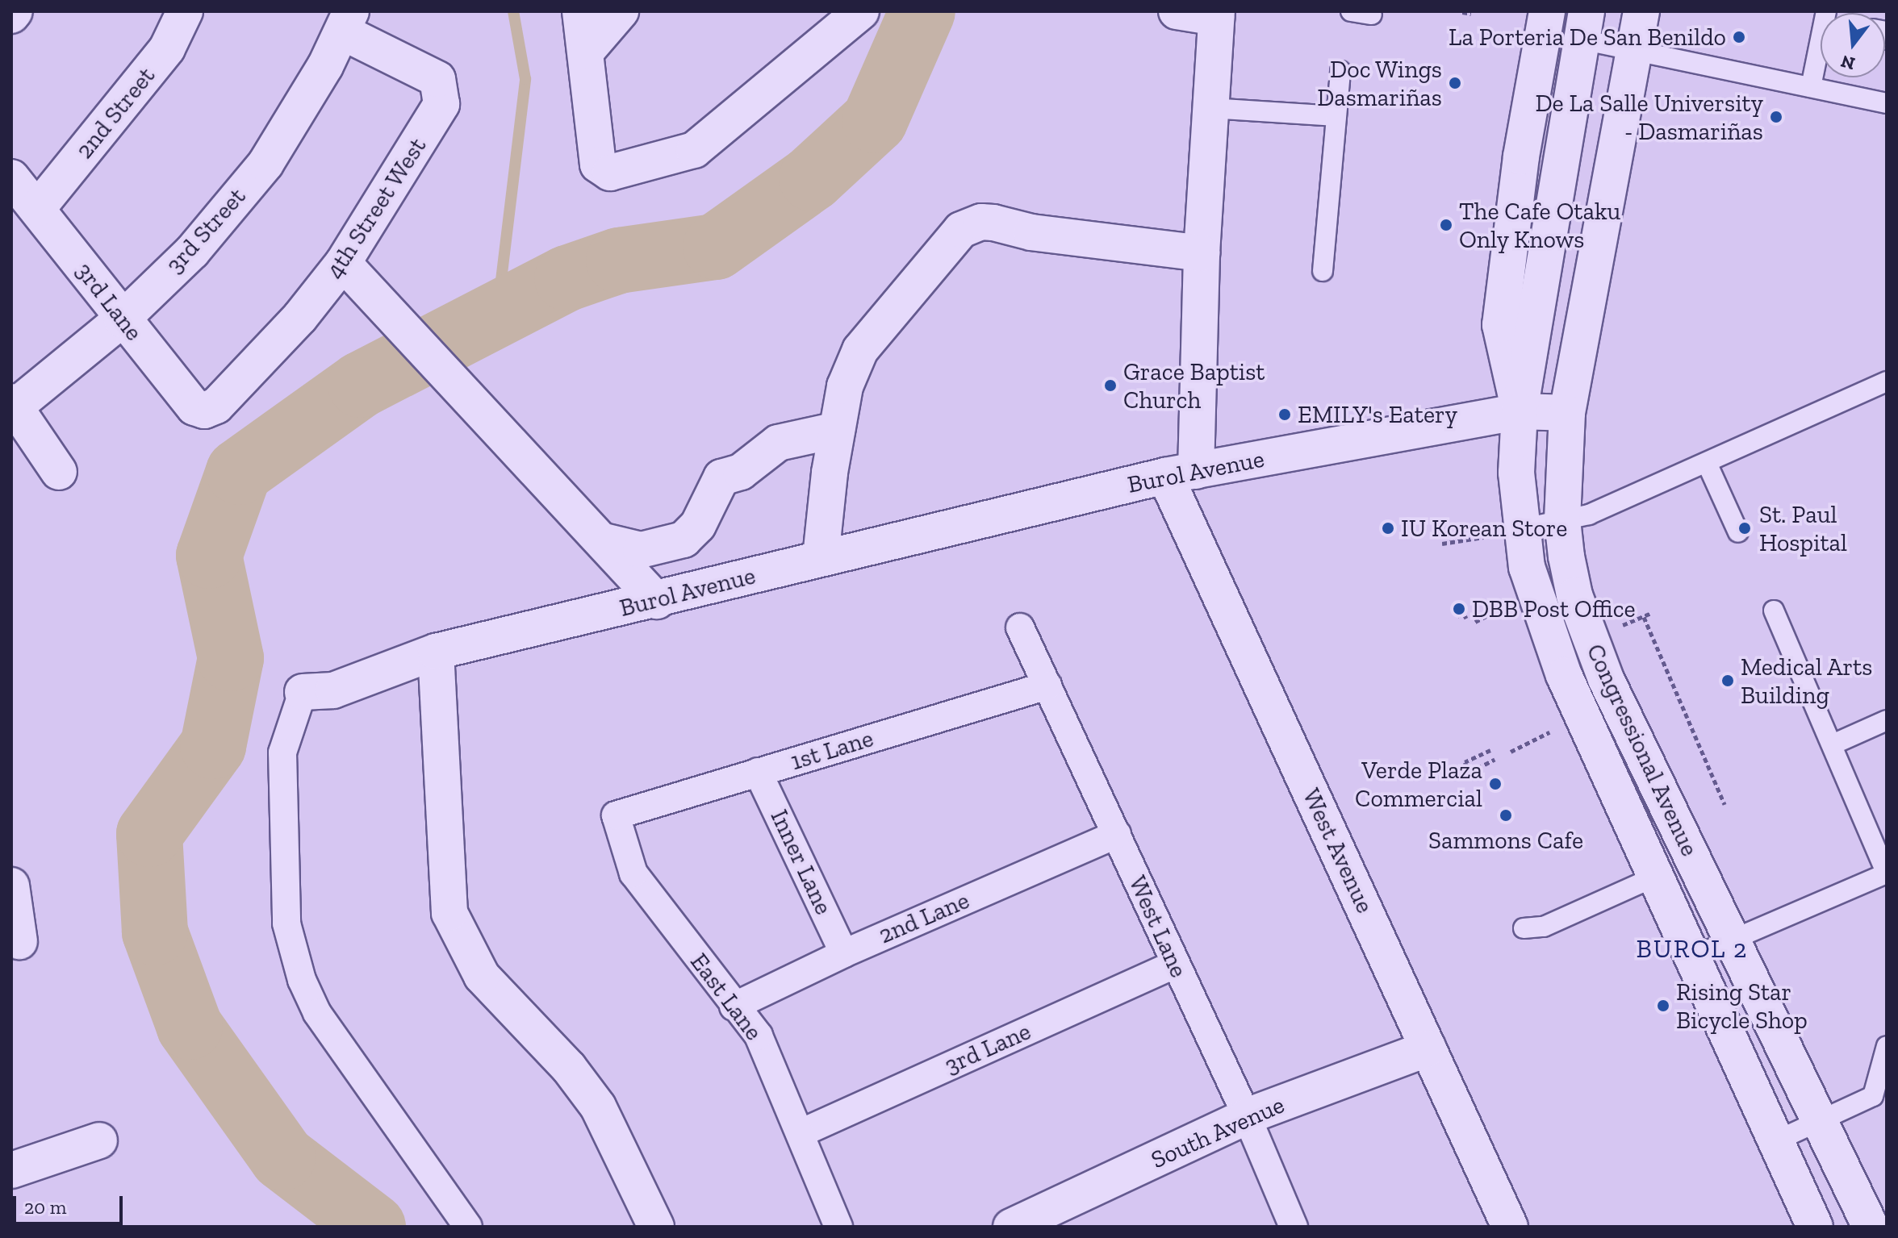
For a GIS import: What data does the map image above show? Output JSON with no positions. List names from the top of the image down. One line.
{"streets":{"street":["2nd Street","4th Street West","3rd Street","3rd Lane","Burol Avenue","1st Lane","Congressional Avenue","West Avenue","Inner Lane","2nd Lane","West Lane","East Lane","South Avenue"]},"crossings":[["2nd Street","3rd Lane"],["4th Street West","3rd Street"],["4th Street West","3rd Lane"],["3rd Street","3rd Lane"],["3rd Lane","West Lane"],["3rd Lane","East Lane"],["Burol Avenue","Congressional Avenue"],["Burol Avenue","West Avenue"],["1st Lane","Inner Lane"],["1st Lane","West Lane"],["1st Lane","East Lane"],["West Avenue","South Avenue"],["Inner Lane","2nd Lane"],["2nd Lane","West Lane"],["2nd Lane","East Lane"],["West Lane","South Avenue"]],"districts":["BUROL 2"],"places":["La Porteria De San Benildo","Doc Wings Dasmariñas","De La Salle University - Dasmariñas","The Cafe Otaku Only Knows","Grace Baptist Church","EMILY's Eatery","IU Korean Store","St. Paul Hospital","DBB Post Office","Medical Arts Building","Verde Plaza Commercial","Sammons Cafe","Rising Star Bicycle Shop"],"scale_bar":"20 m","north":"bottom"}
